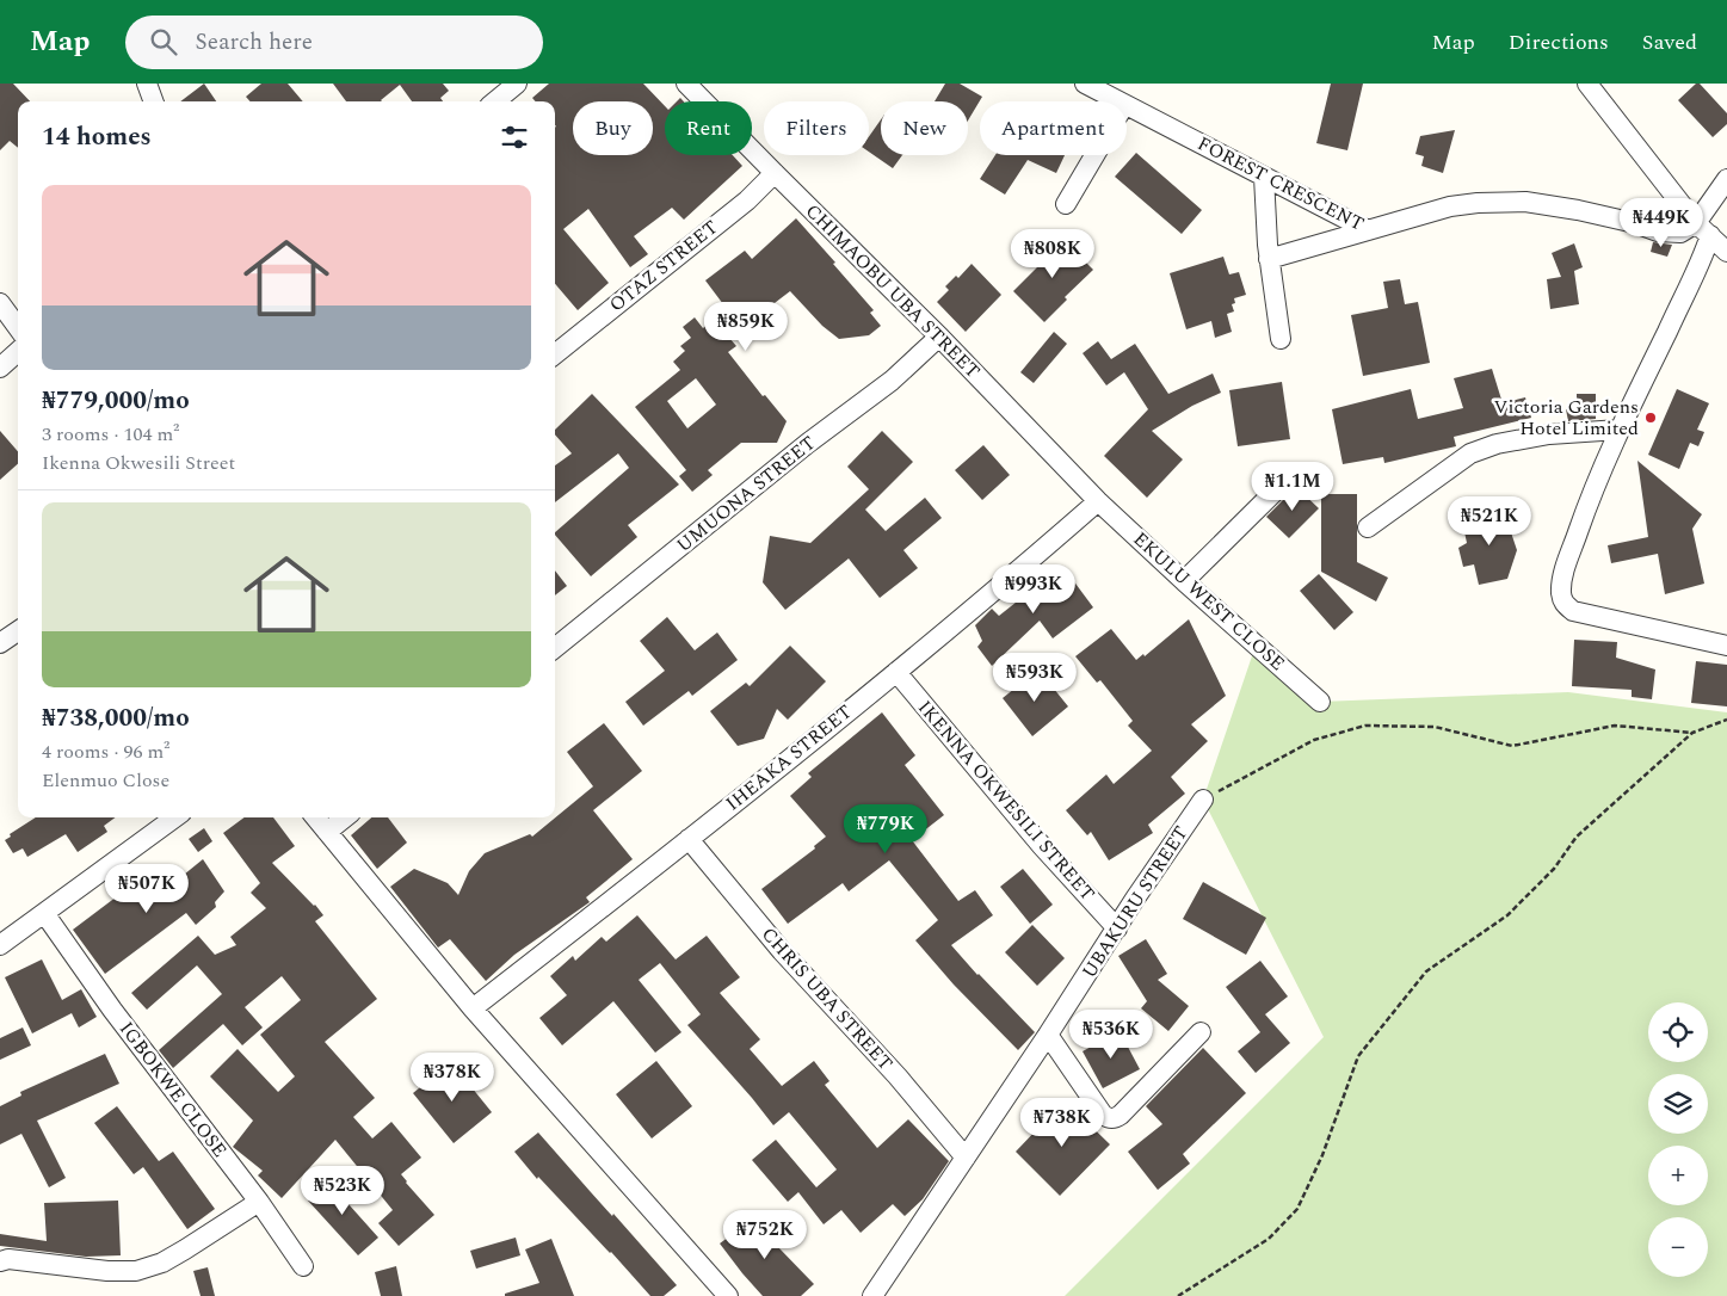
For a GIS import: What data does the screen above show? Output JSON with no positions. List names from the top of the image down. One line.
{"streets":{"street":["FOREST CRESCENT","OTAZ STREET","CHIMAOBU UBA STREET","UMUONA STREET","EKULU WEST CLOSE","IHEAKA STREET","IKENNA OKWESILI STREET","UBAKURU STREET","CHRIS UBA STREET","IGBOKWE CLOSE"]},"crossings":[["OTAZ STREET","CHIMAOBU UBA STREET"],["CHIMAOBU UBA STREET","UMUONA STREET"],["CHIMAOBU UBA STREET","EKULU WEST CLOSE"],["CHIMAOBU UBA STREET","IHEAKA STREET"],["EKULU WEST CLOSE","IHEAKA STREET"],["IHEAKA STREET","IKENNA OKWESILI STREET"],["IHEAKA STREET","CHRIS UBA STREET"],["IKENNA OKWESILI STREET","UBAKURU STREET"],["UBAKURU STREET","CHRIS UBA STREET"]],"places":["Victoria Gardens Hotel Limited"],"page":{"header":"Map","search":"Search here","nav":["Map","Directions","Saved"],"chip":["Buy","Rent","Filters","New","Apartment"],"heading":"14 homes","list":[{"name":"₦779,000/mo","note":"3 rooms · 104 m² · Ikenna Okwesili Street"},{"name":"₦738,000/mo","note":"4 rooms · 96 m² · Elenmuo Close"}],"price":["₦449K","₦808K","₦859K","₦1.1M","₦521K","₦993K","₦593K","₦779K","₦507K","₦536K","₦378K","₦738K","₦523K","₦752K"],"map_buttons":["+","−"]}}
